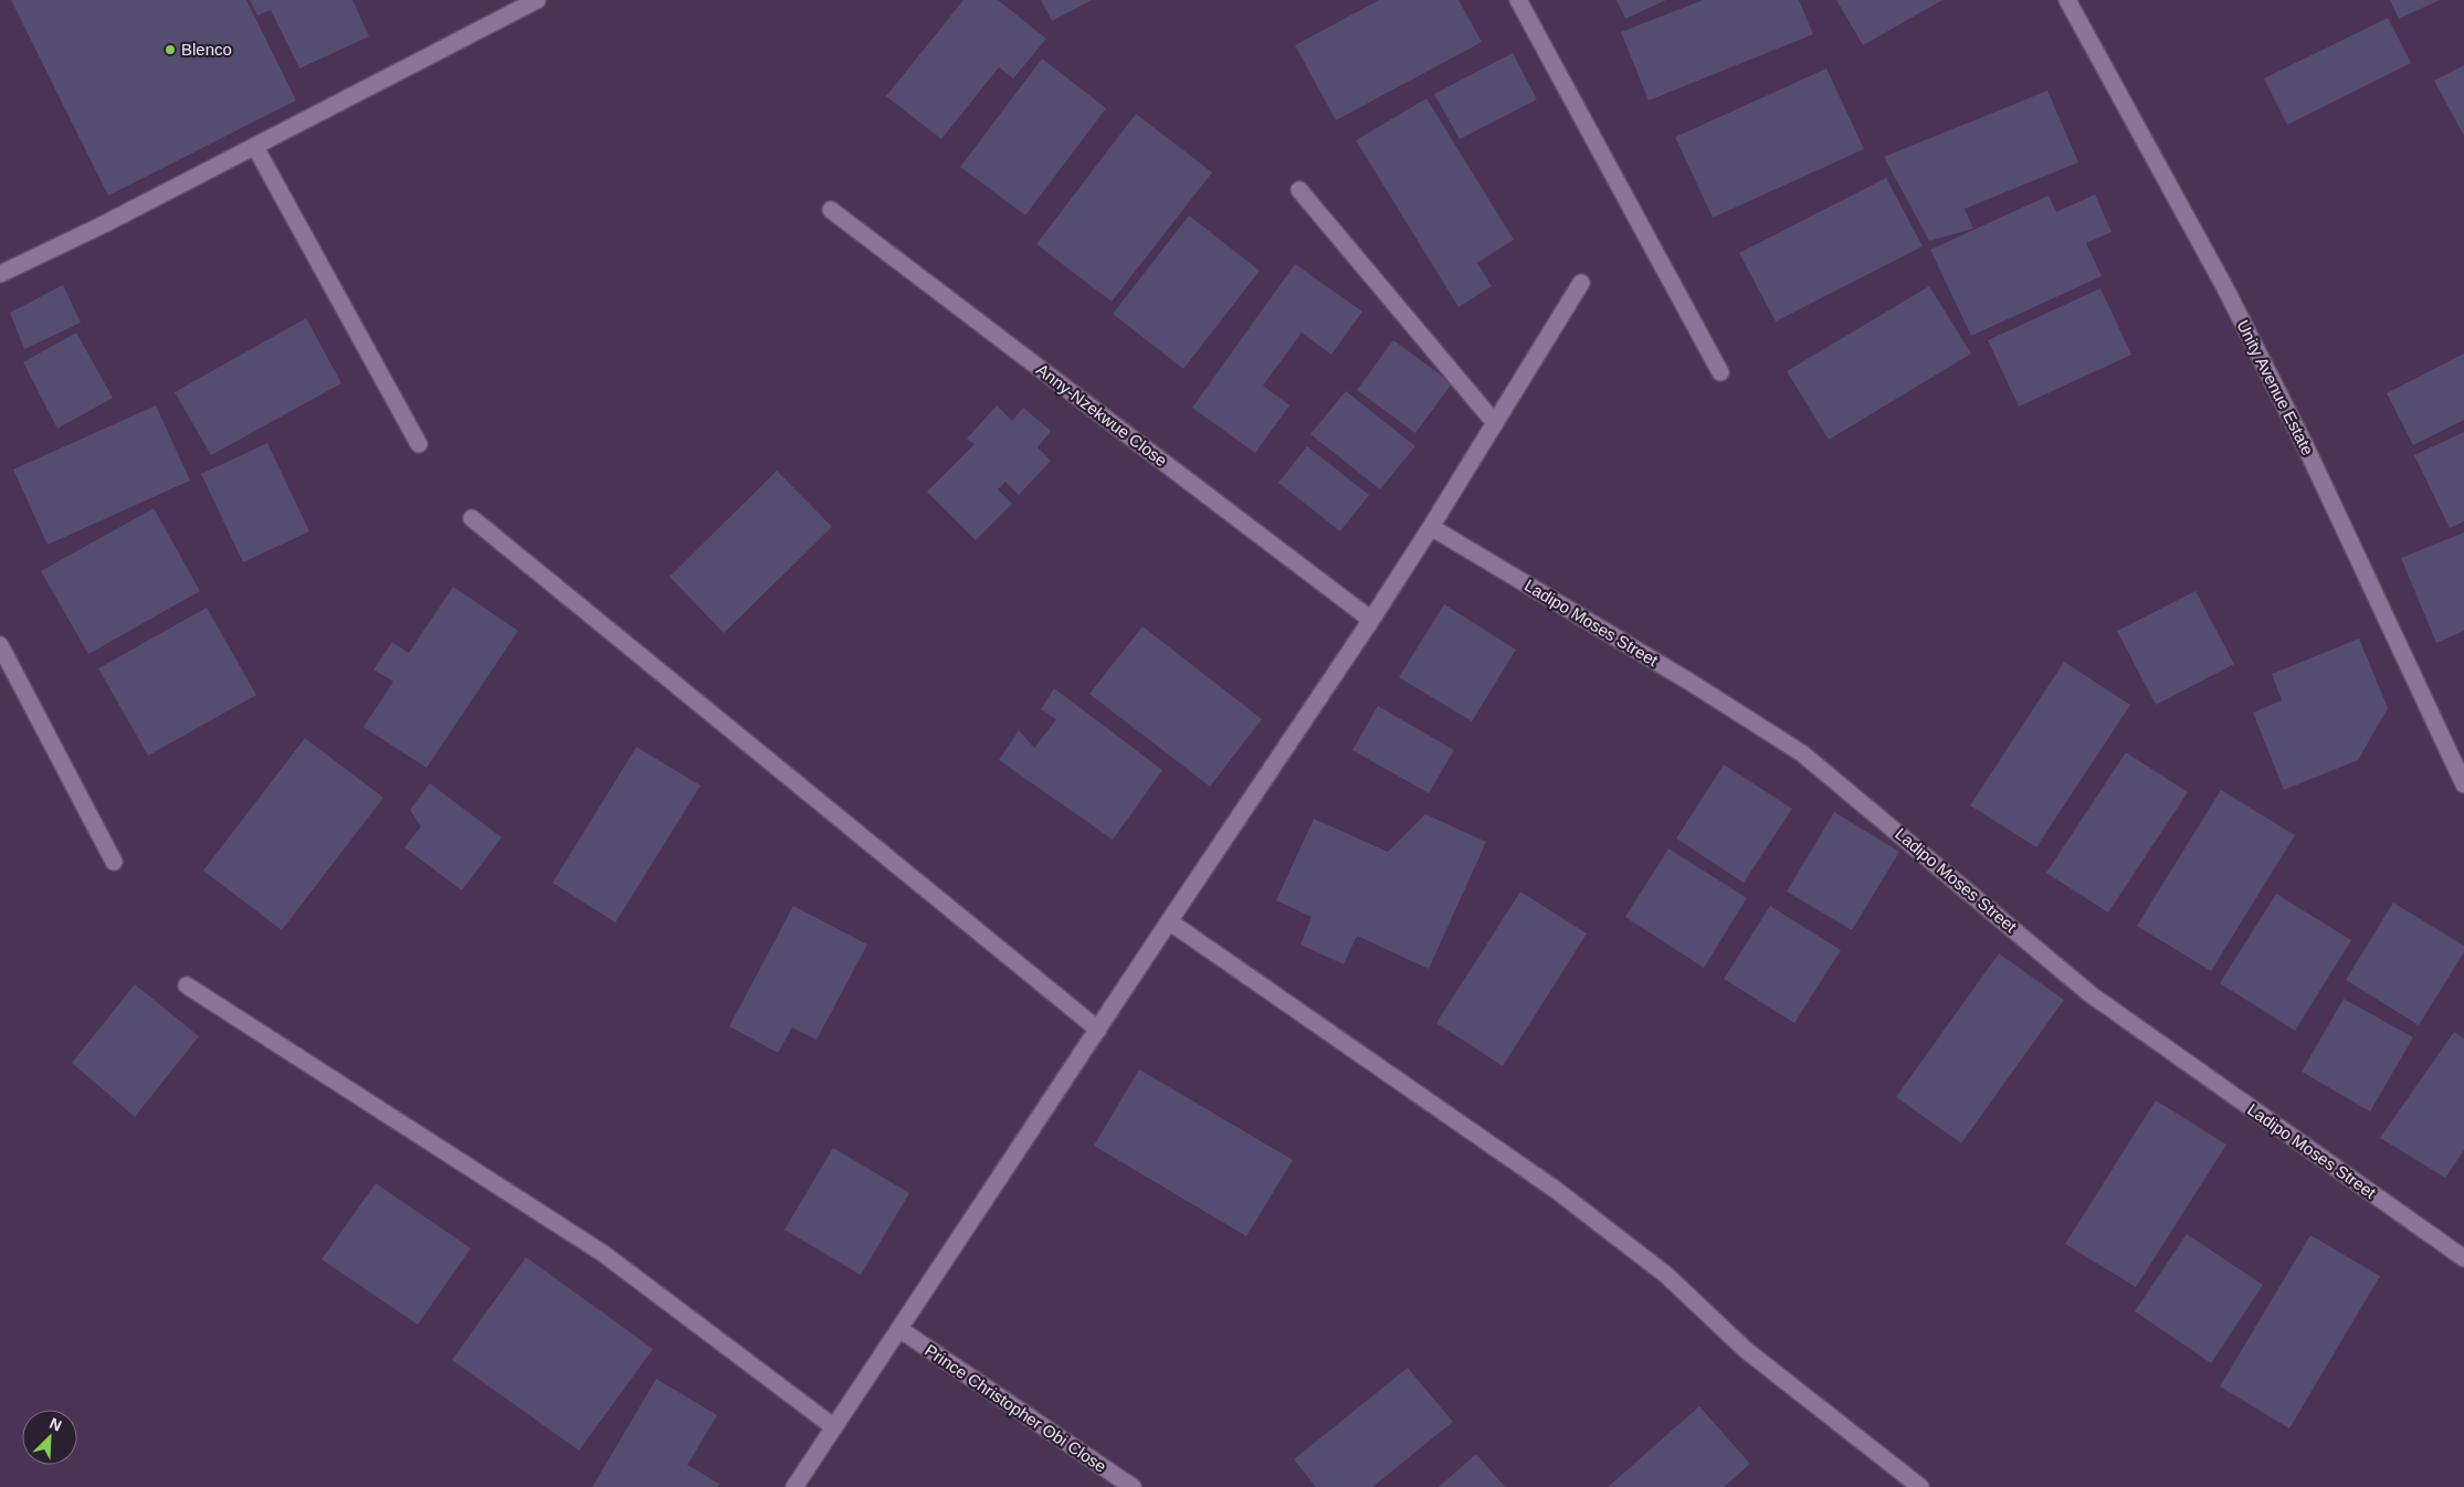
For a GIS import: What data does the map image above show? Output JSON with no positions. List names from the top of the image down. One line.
{"streets":{"street":["Unity Avenue Estate","Anny-Nzekwue Close","Ladipo Moses Street","Prince Christopher Obi Close"]},"places":["Blenco"],"north":"top right"}
